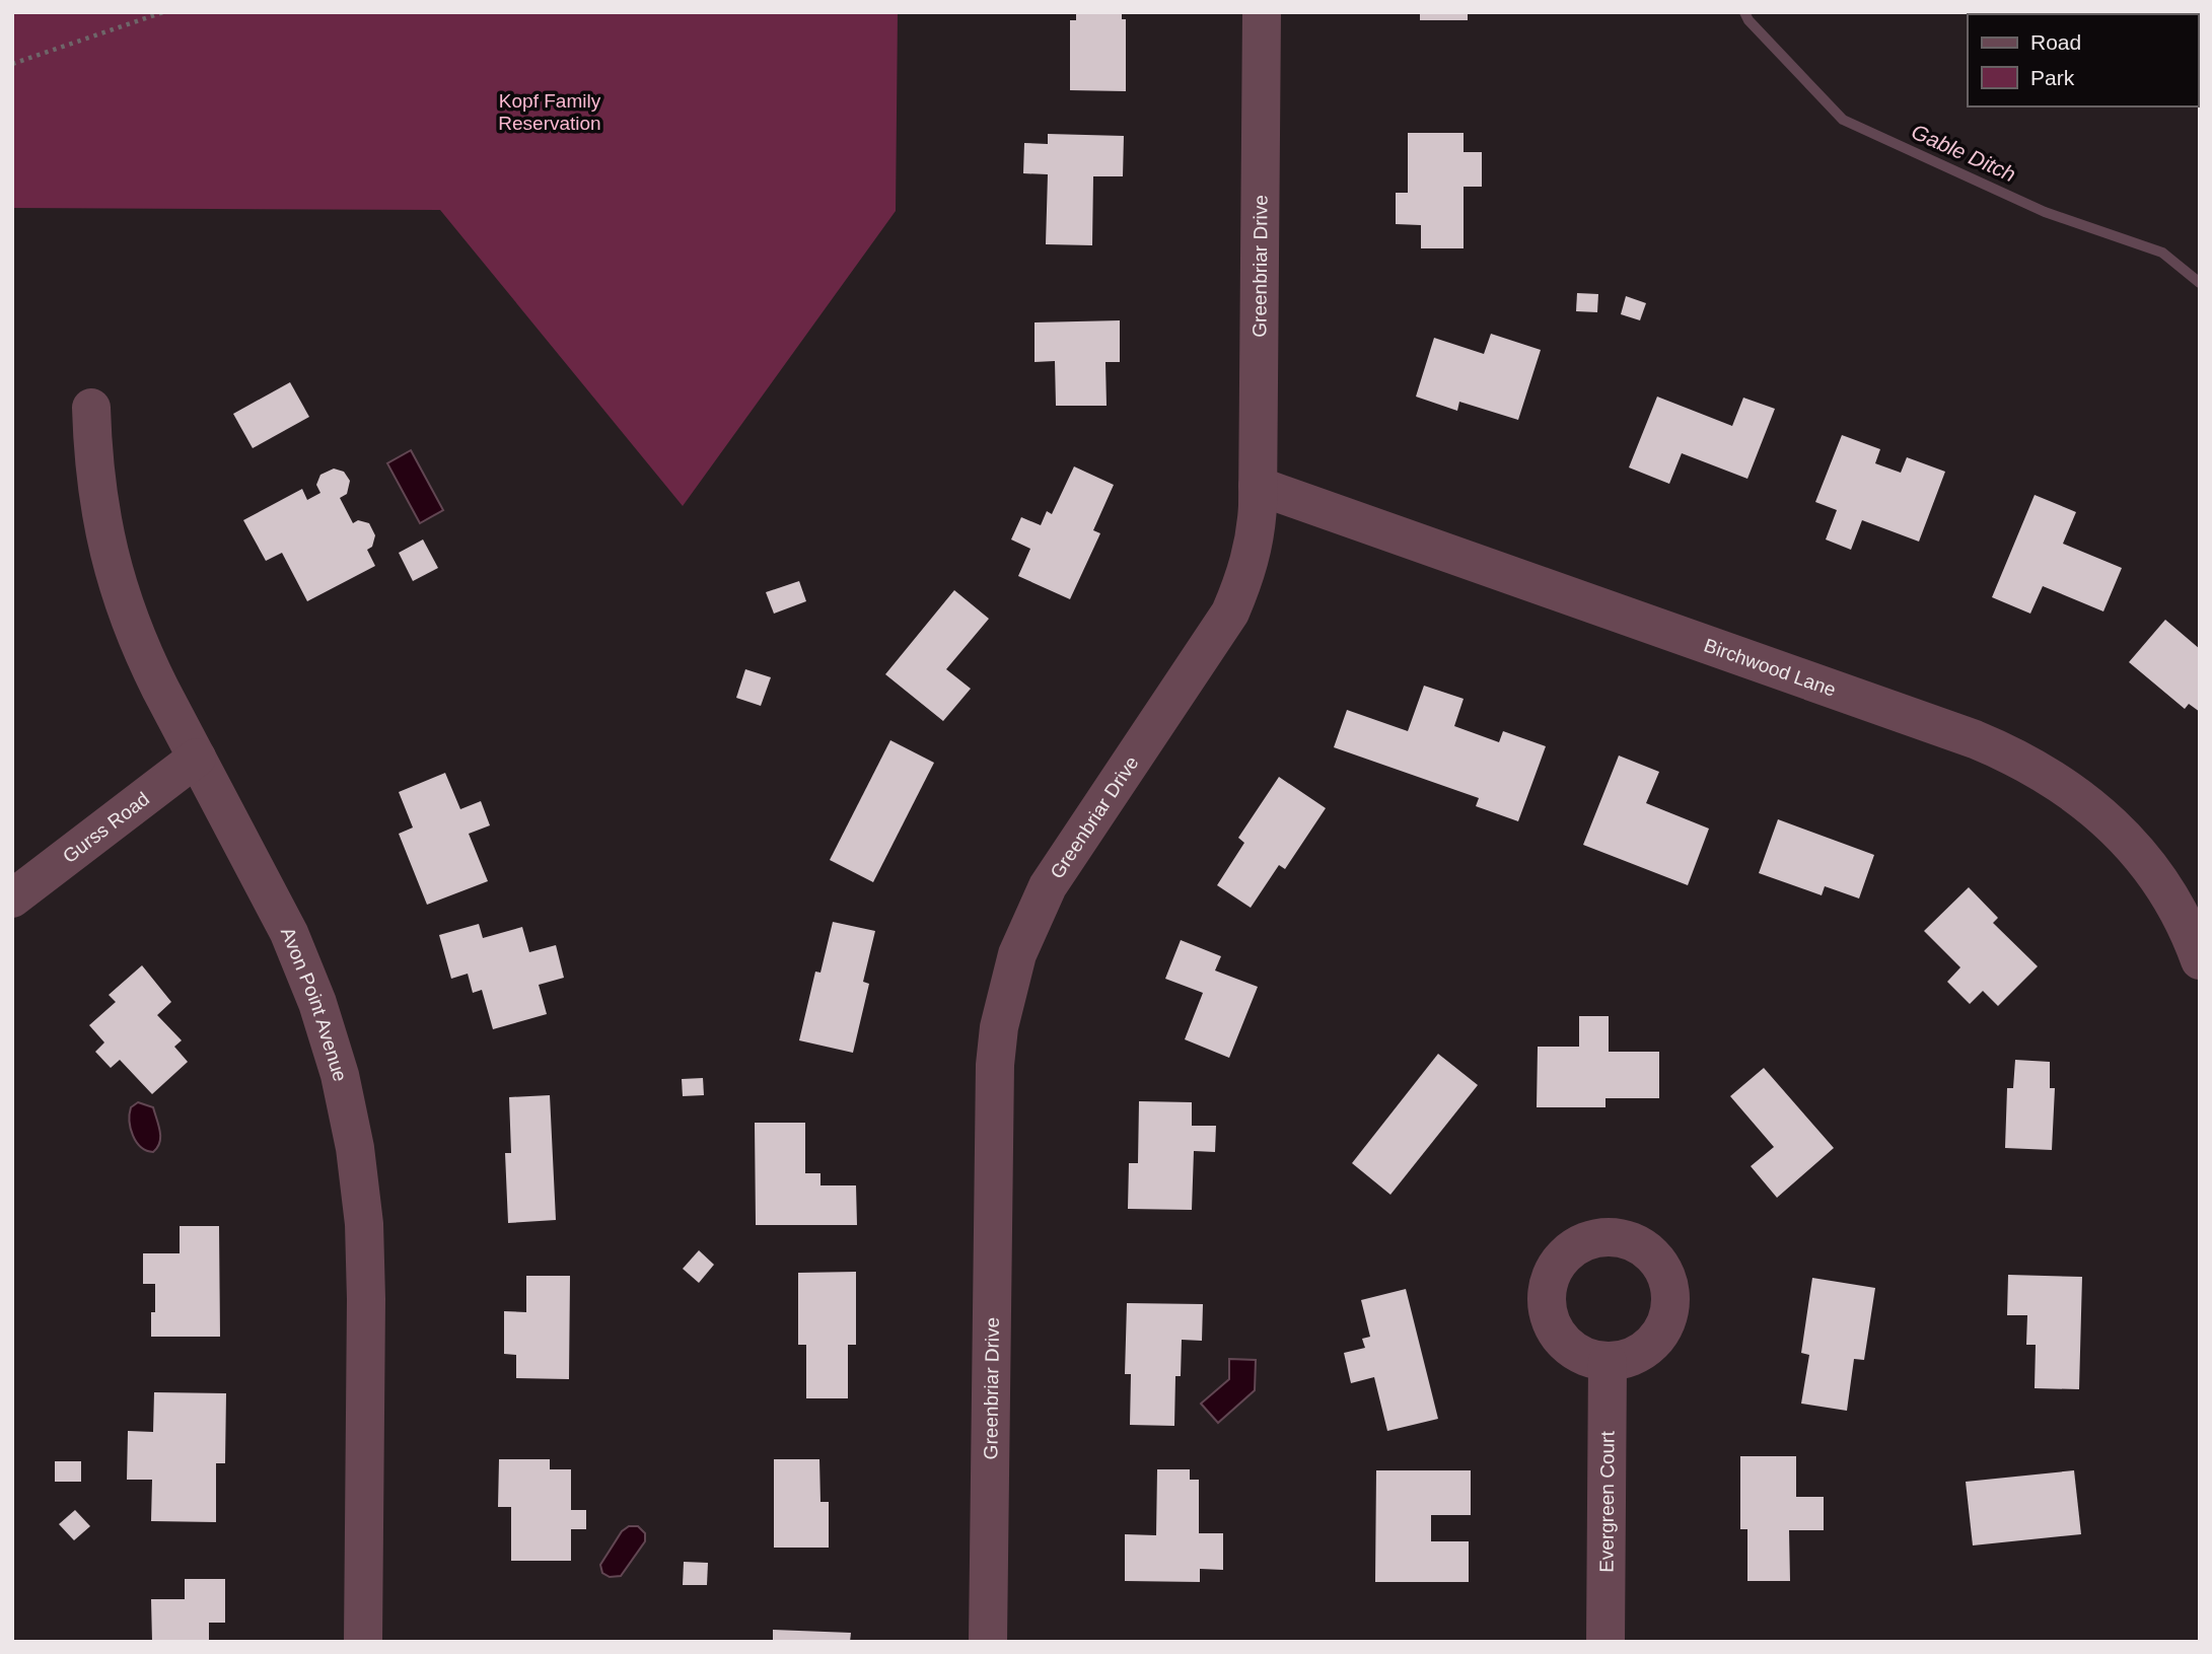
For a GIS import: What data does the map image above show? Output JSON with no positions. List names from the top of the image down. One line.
{"streets":{"street":["Greenbriar Drive","Birchwood Lane","Gurss Road","Avon Point Avenue","Evergreen Court"]},"crossings":[["Greenbriar Drive","Birchwood Lane"],["Gurss Road","Avon Point Avenue"]],"water":["Gable Ditch"],"parks":["Kopf Family Reservation"],"legend":["Road","Park"]}
